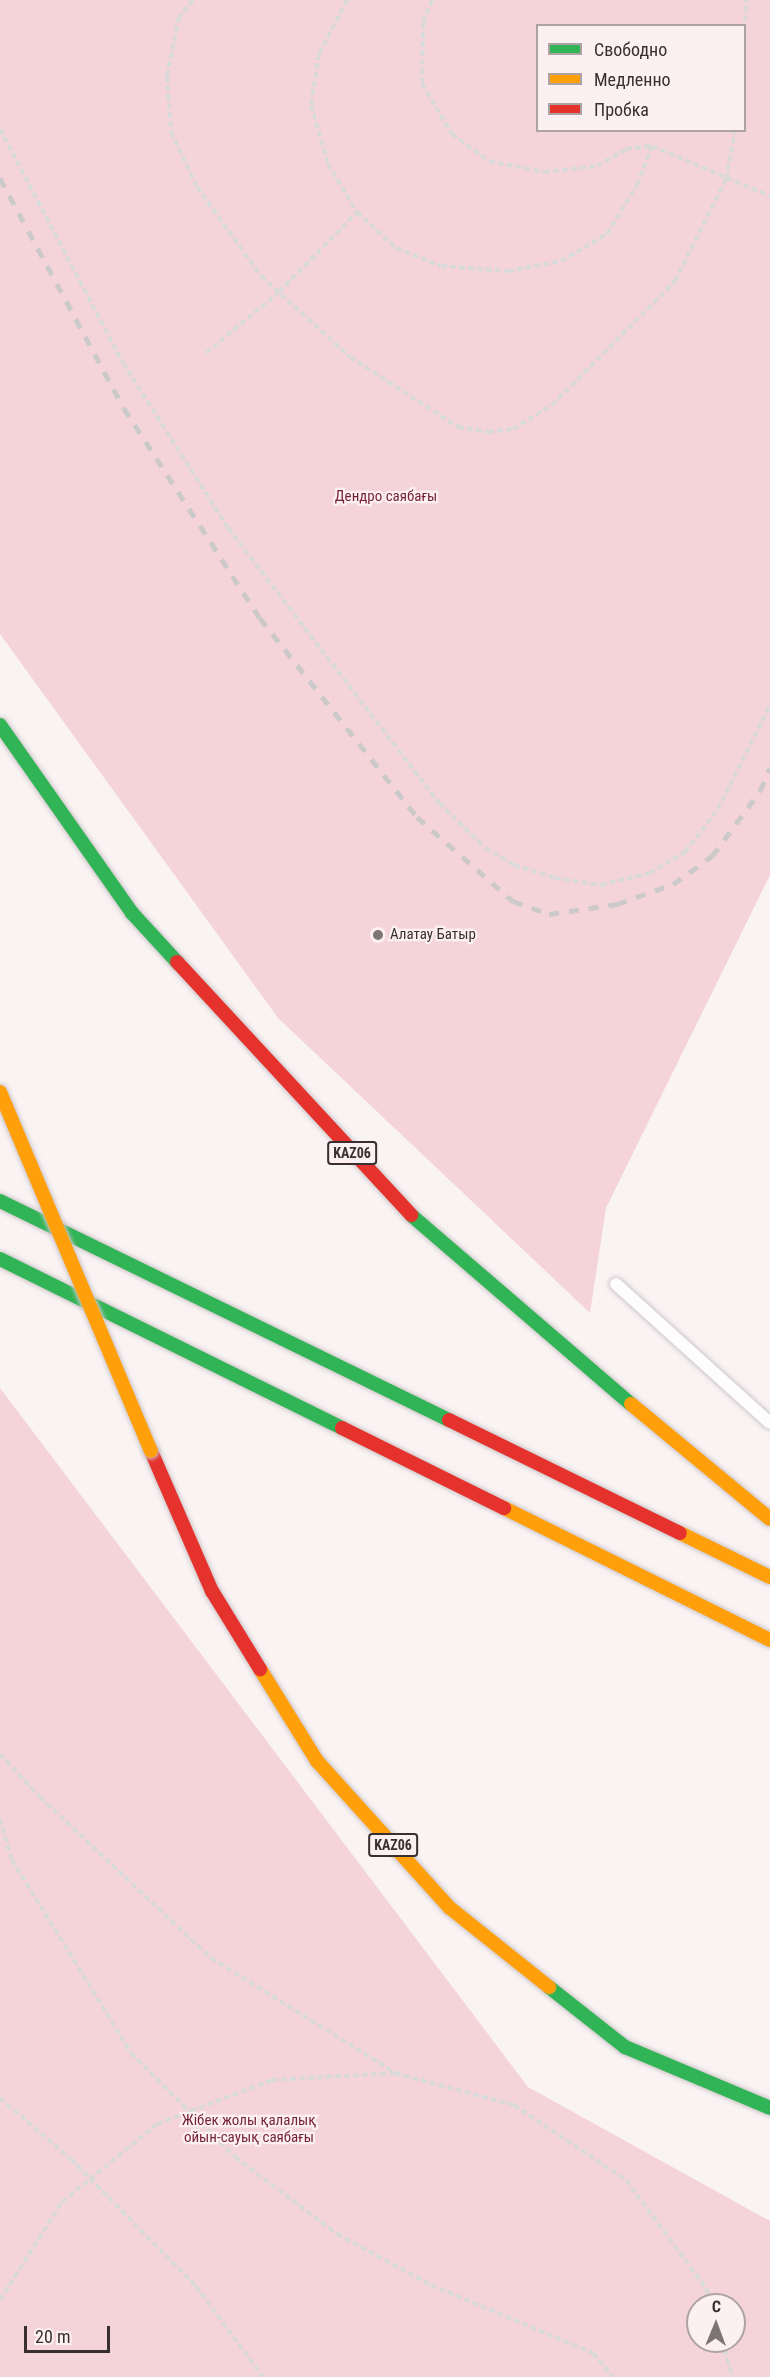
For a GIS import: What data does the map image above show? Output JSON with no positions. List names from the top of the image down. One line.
{"streets":{"main road":["KАZ06"]},"parks":["Дендро саябағы","Жібек жолы қалалық ойын-сауық саябағы"],"places":["Алатау Батыр"],"legend":["Свободно","Медленно","Пробка"],"scale_bar":"20 m","north":"top"}
